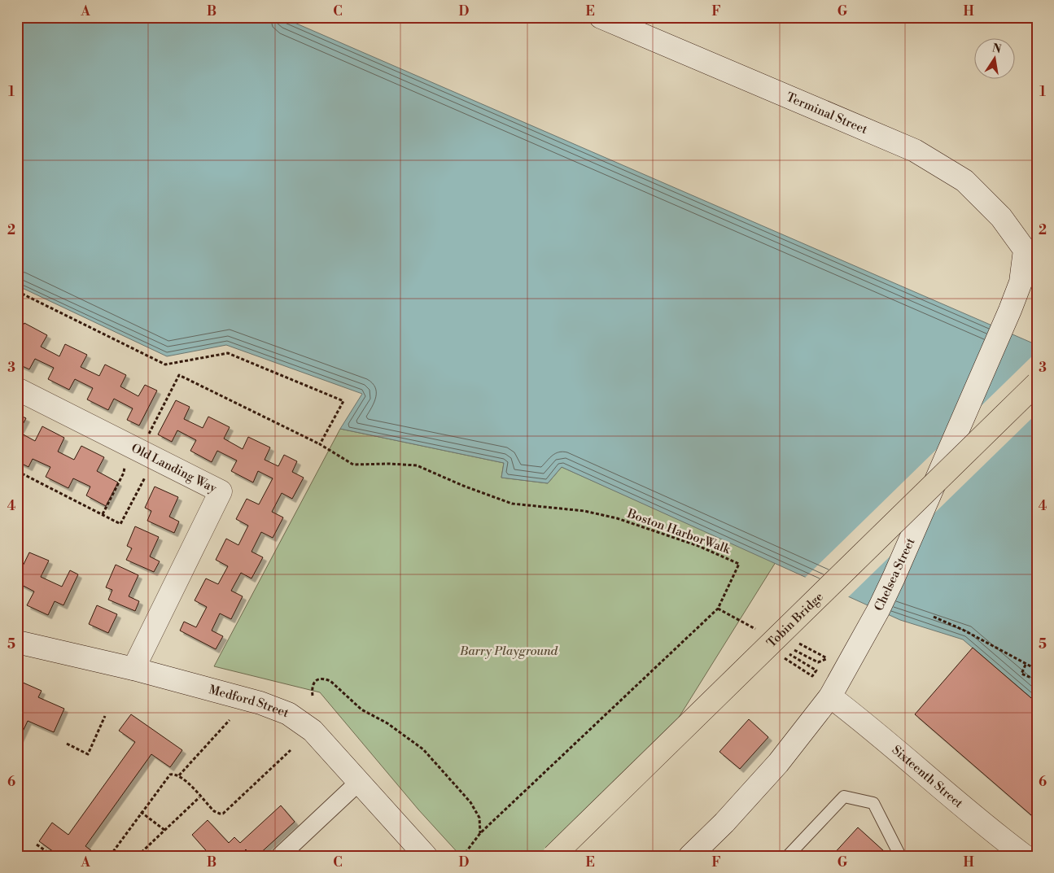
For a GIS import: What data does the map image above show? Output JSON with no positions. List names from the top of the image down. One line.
{"streets":{"highway":["Tobin Bridge"],"main road":["Terminal Street","Old Landing Way","Chelsea Street","Medford Street","Sixteenth Street"],"path":["Boston HarborWalk"]},"crossings":[["Terminal Street","Chelsea Street"],["Old Landing Way","Medford Street"],["Chelsea Street","Sixteenth Street"]],"parks":["Barry Playground"],"north":"top","grid":{"columns":["A","B","C","D","E","F","G","H"],"rows":["1","2","3","4","5","6"]}}
